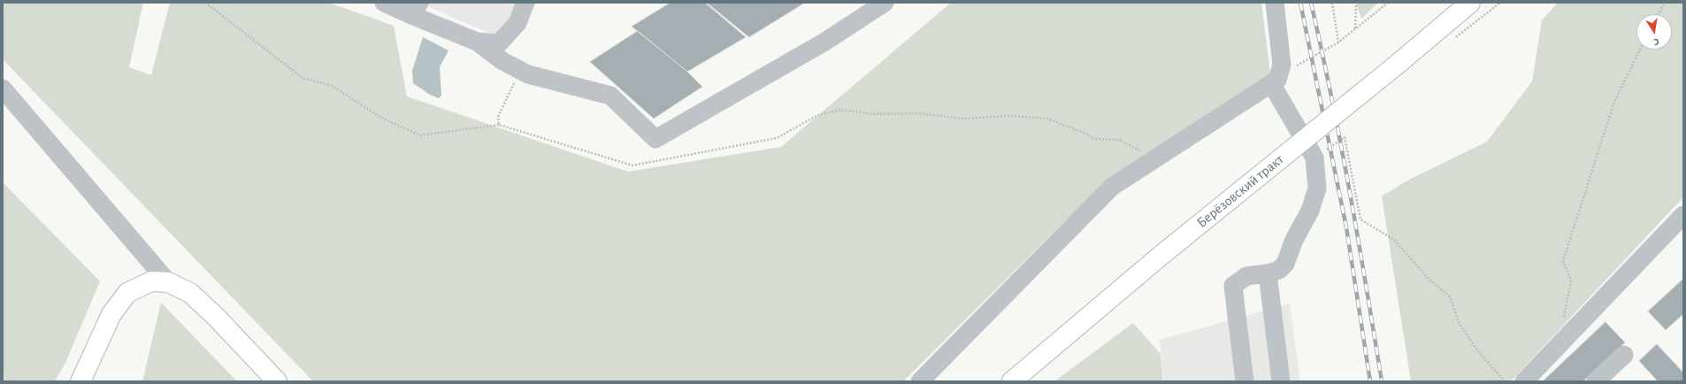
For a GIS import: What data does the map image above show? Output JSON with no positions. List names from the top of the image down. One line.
{"streets":{"main road":["Берёзовский тракт"]},"north":"bottom"}
